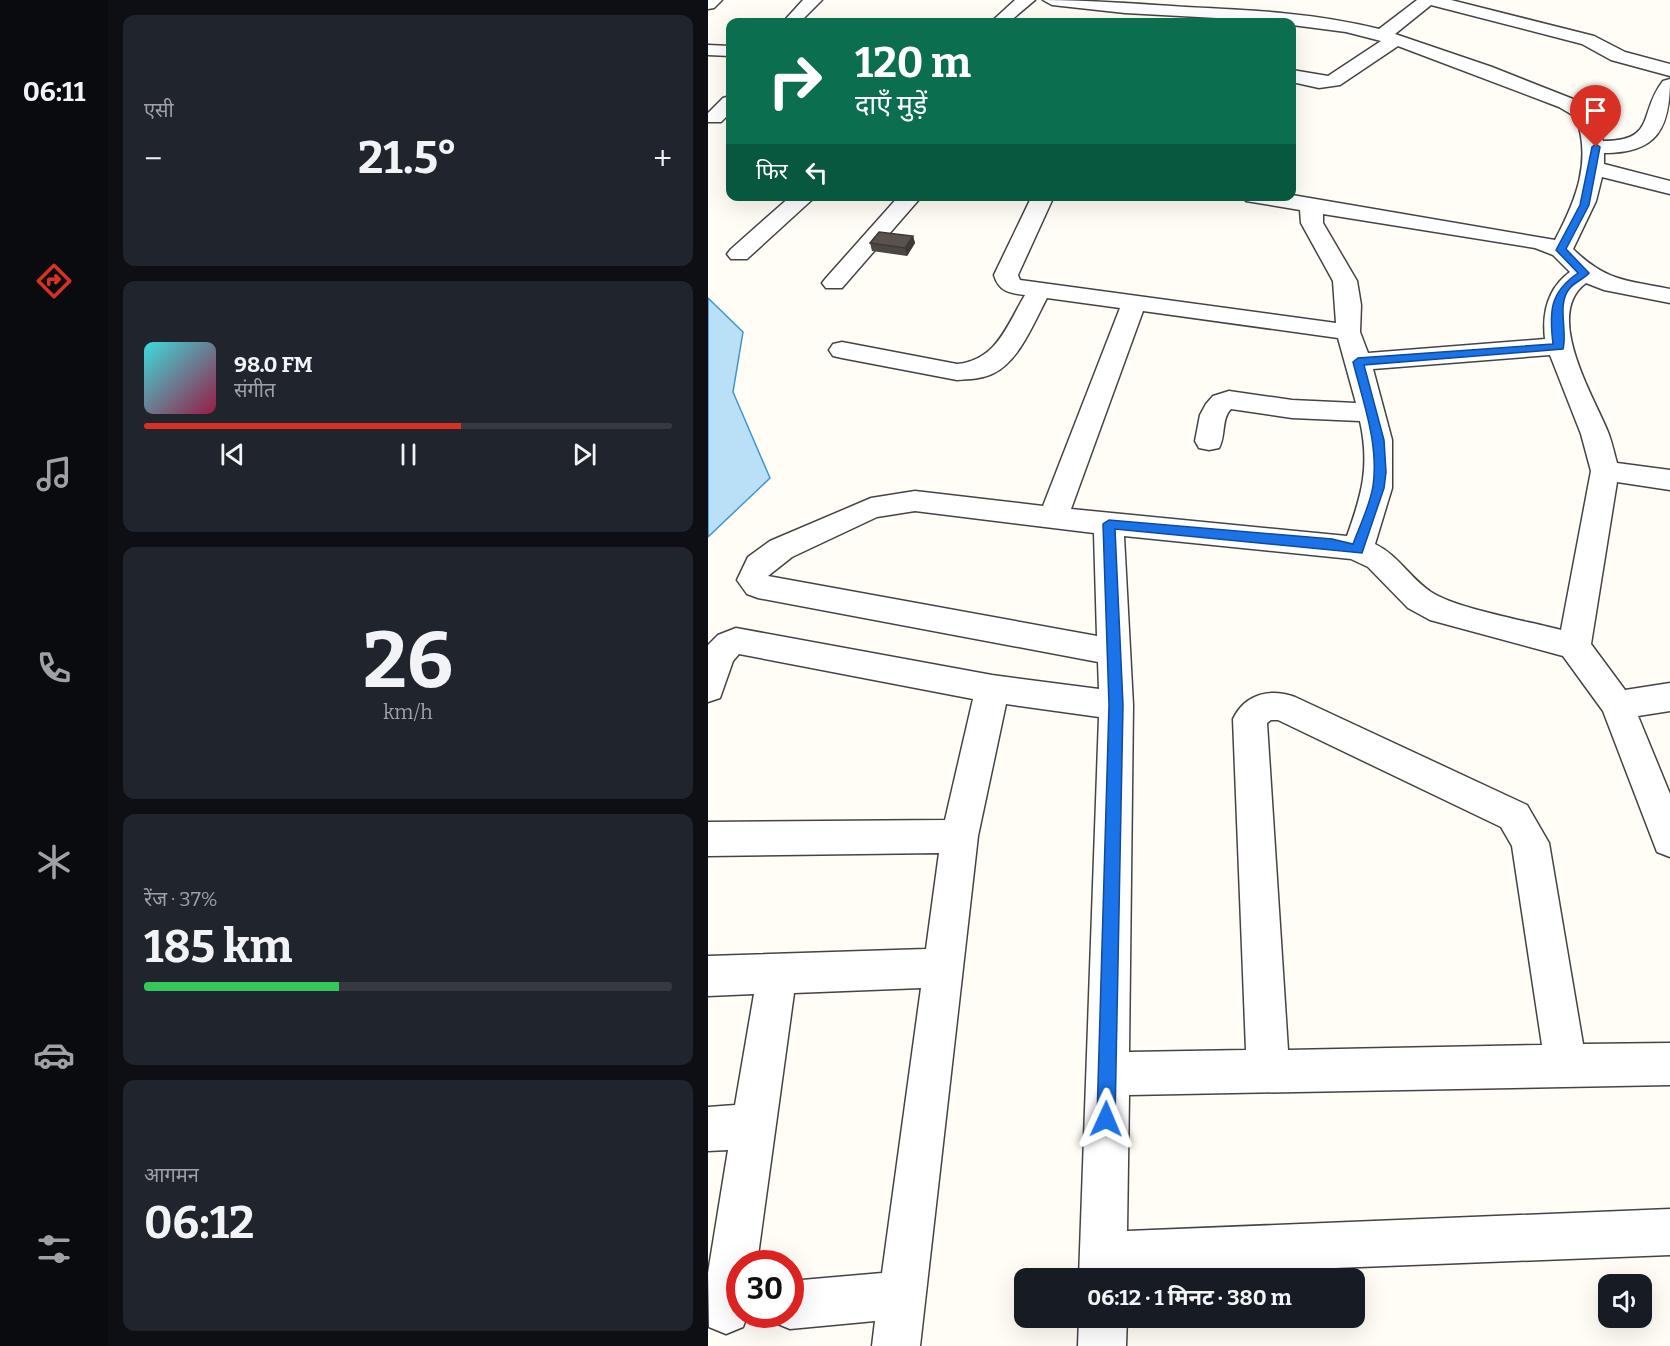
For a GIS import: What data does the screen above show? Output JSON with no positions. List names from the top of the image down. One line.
{"page":{"tabs":"06:11","tile":["एसी",["26","km/h"],["रेंज · 37%","185 km"],["आगमन","06:12"]],"turn":["120 m","दाएँ मुड़ें"],"heat":["−","21.5°","+"],"then":"फिर","song":["98.0 FM","संगीत"],"limit":"30","trip":"06:12 · 1 मिनट · 380 m"}}
